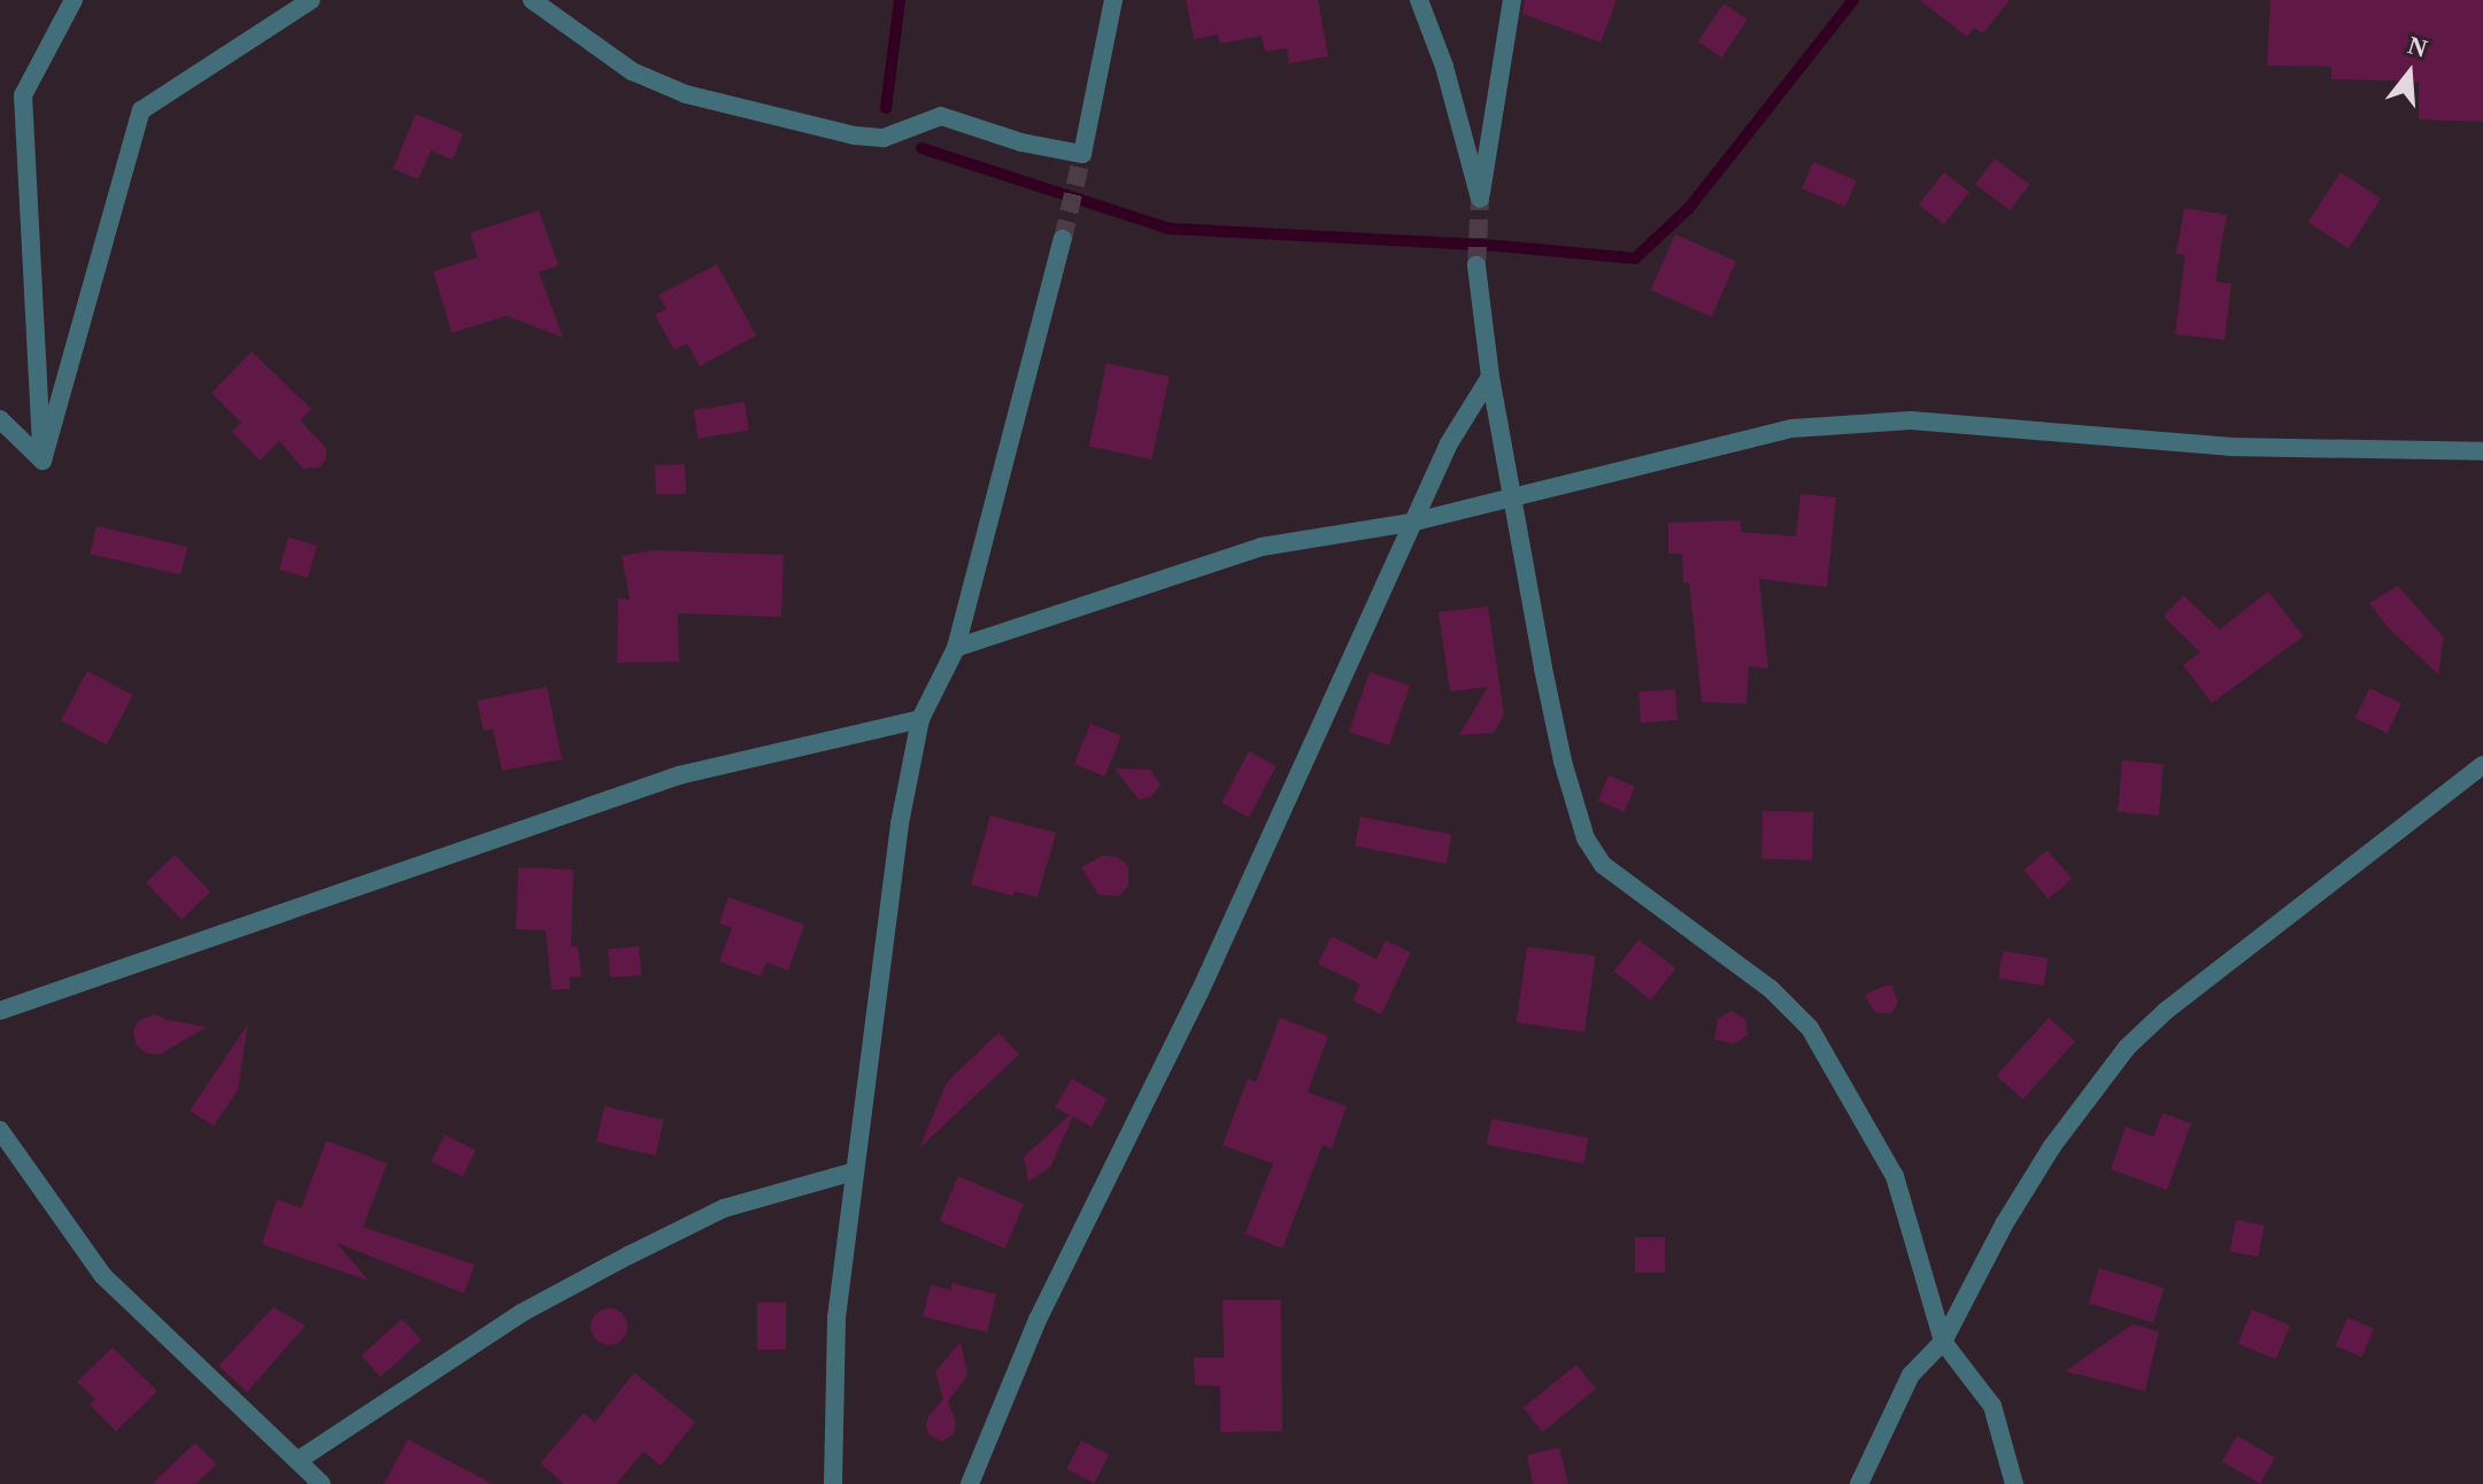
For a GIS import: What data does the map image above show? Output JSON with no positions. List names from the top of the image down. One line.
{"north":"top"}
